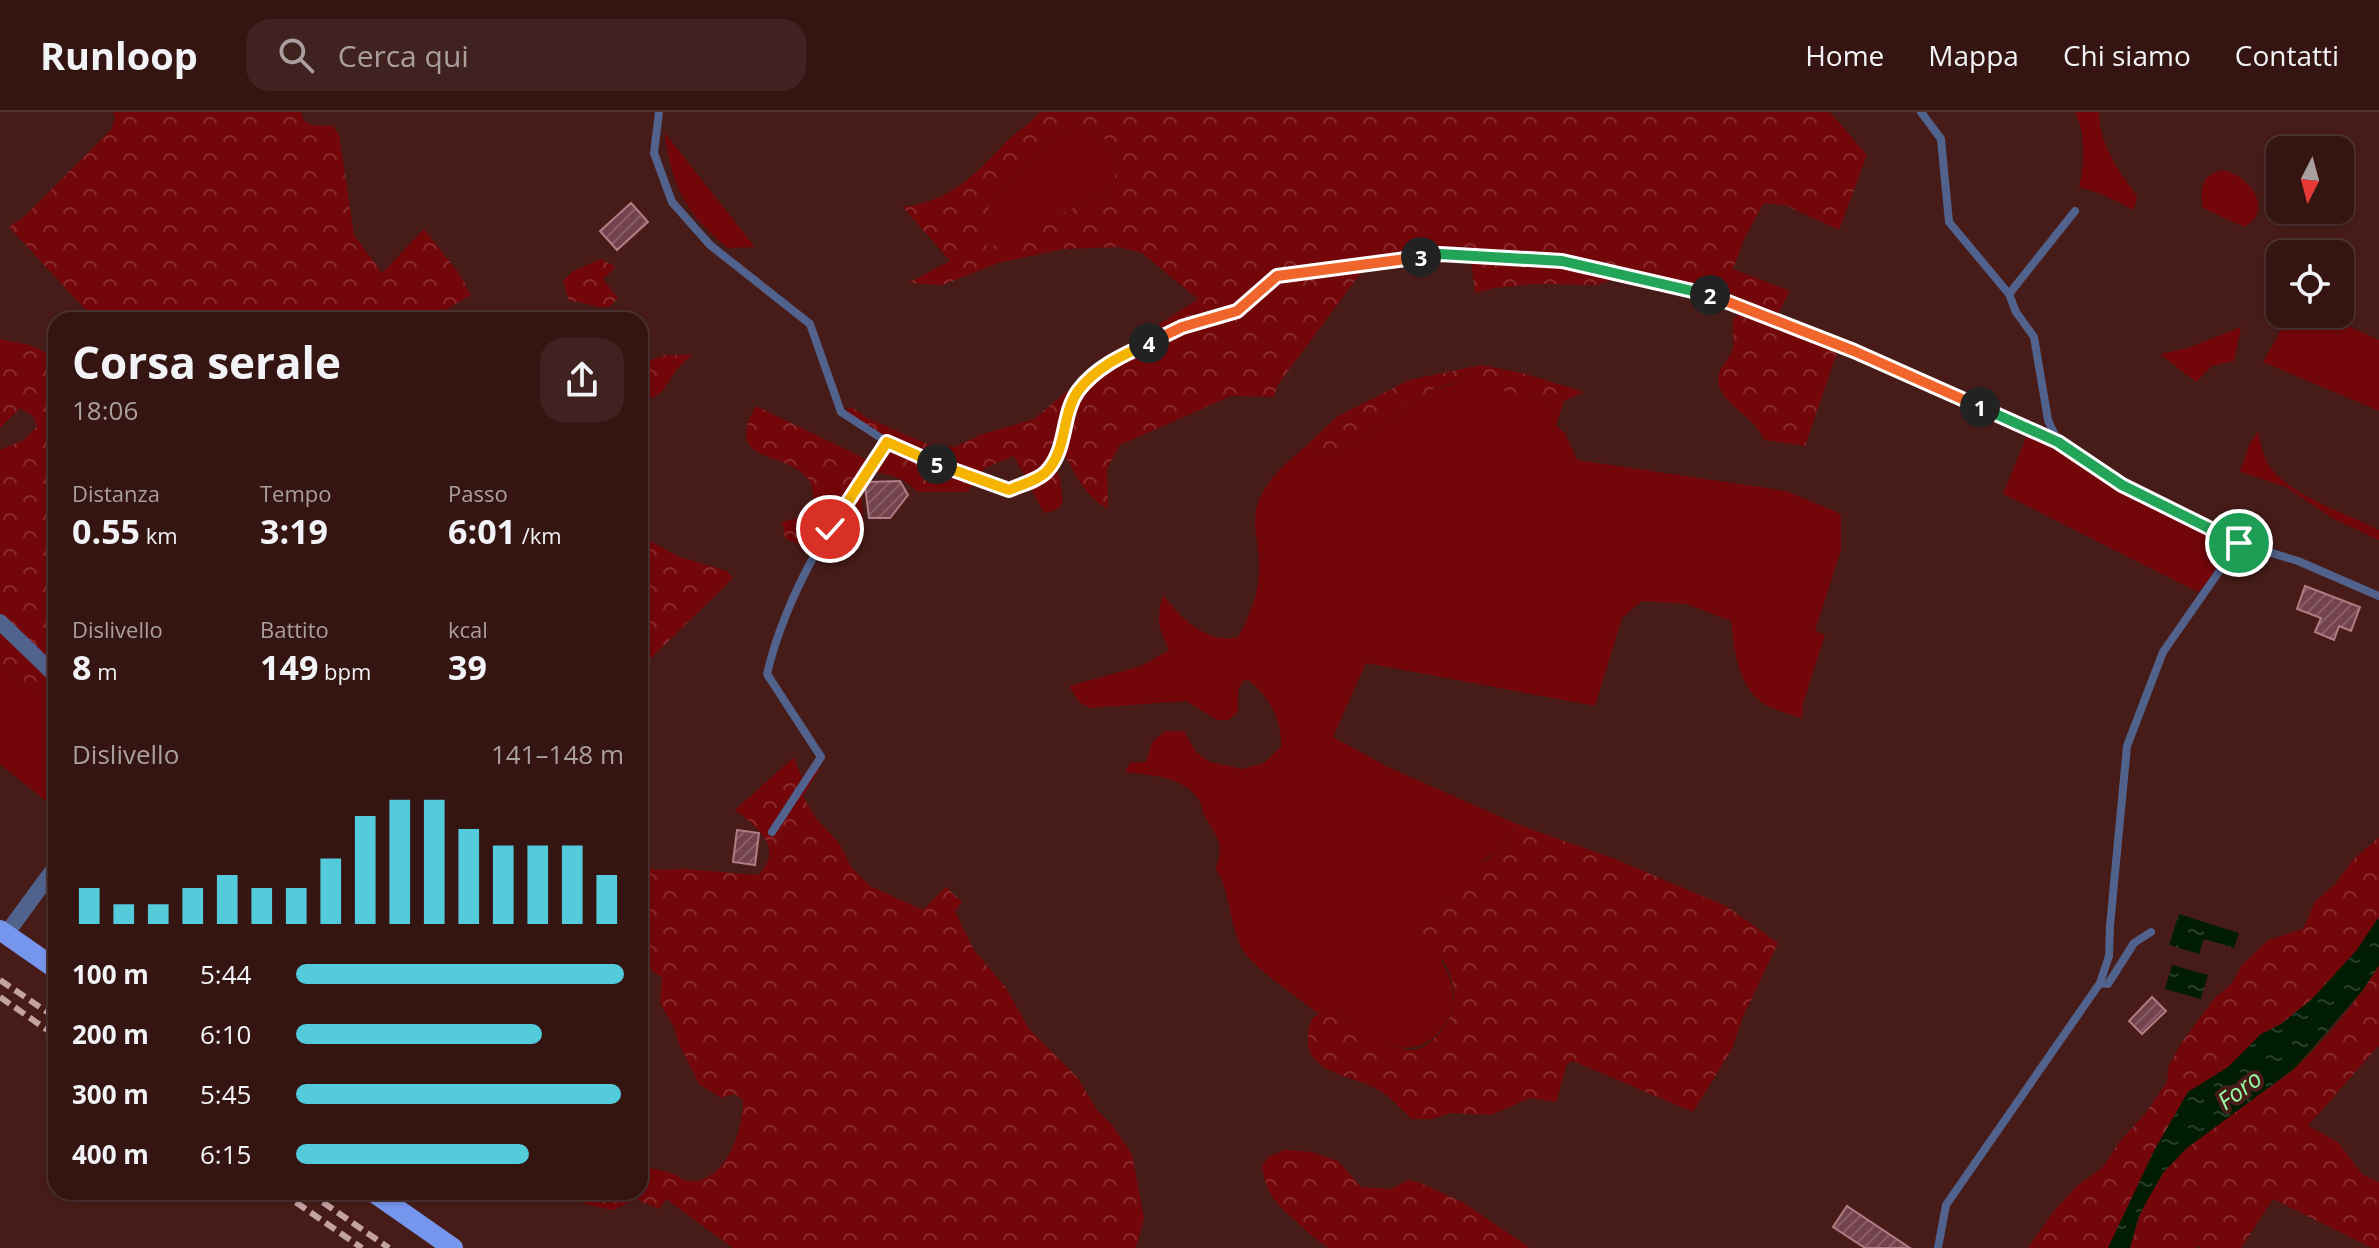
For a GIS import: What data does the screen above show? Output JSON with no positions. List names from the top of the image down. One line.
{"water":["Foro"],"north":"bottom","page":{"header":"Runloop","search":"Cerca qui","nav":["Home","Mappa","Chi siamo","Contatti"],"pins":["3","2","4","1","5"],"heading":["Corsa serale","18:06"],"stats":[["Distanza","0.55 km"],["Tempo","3:19"],["Passo","6:01 /km"],["Dislivello","8 m"],["Battito","149 bpm"],["kcal","39"]],"chart":["Dislivello","141–148 m"],"list":[{"name":"100 m","note":"5:44"},{"name":"200 m","note":"6:10"},{"name":"300 m","note":"5:45"},{"name":"400 m","note":"6:15"}]}}
